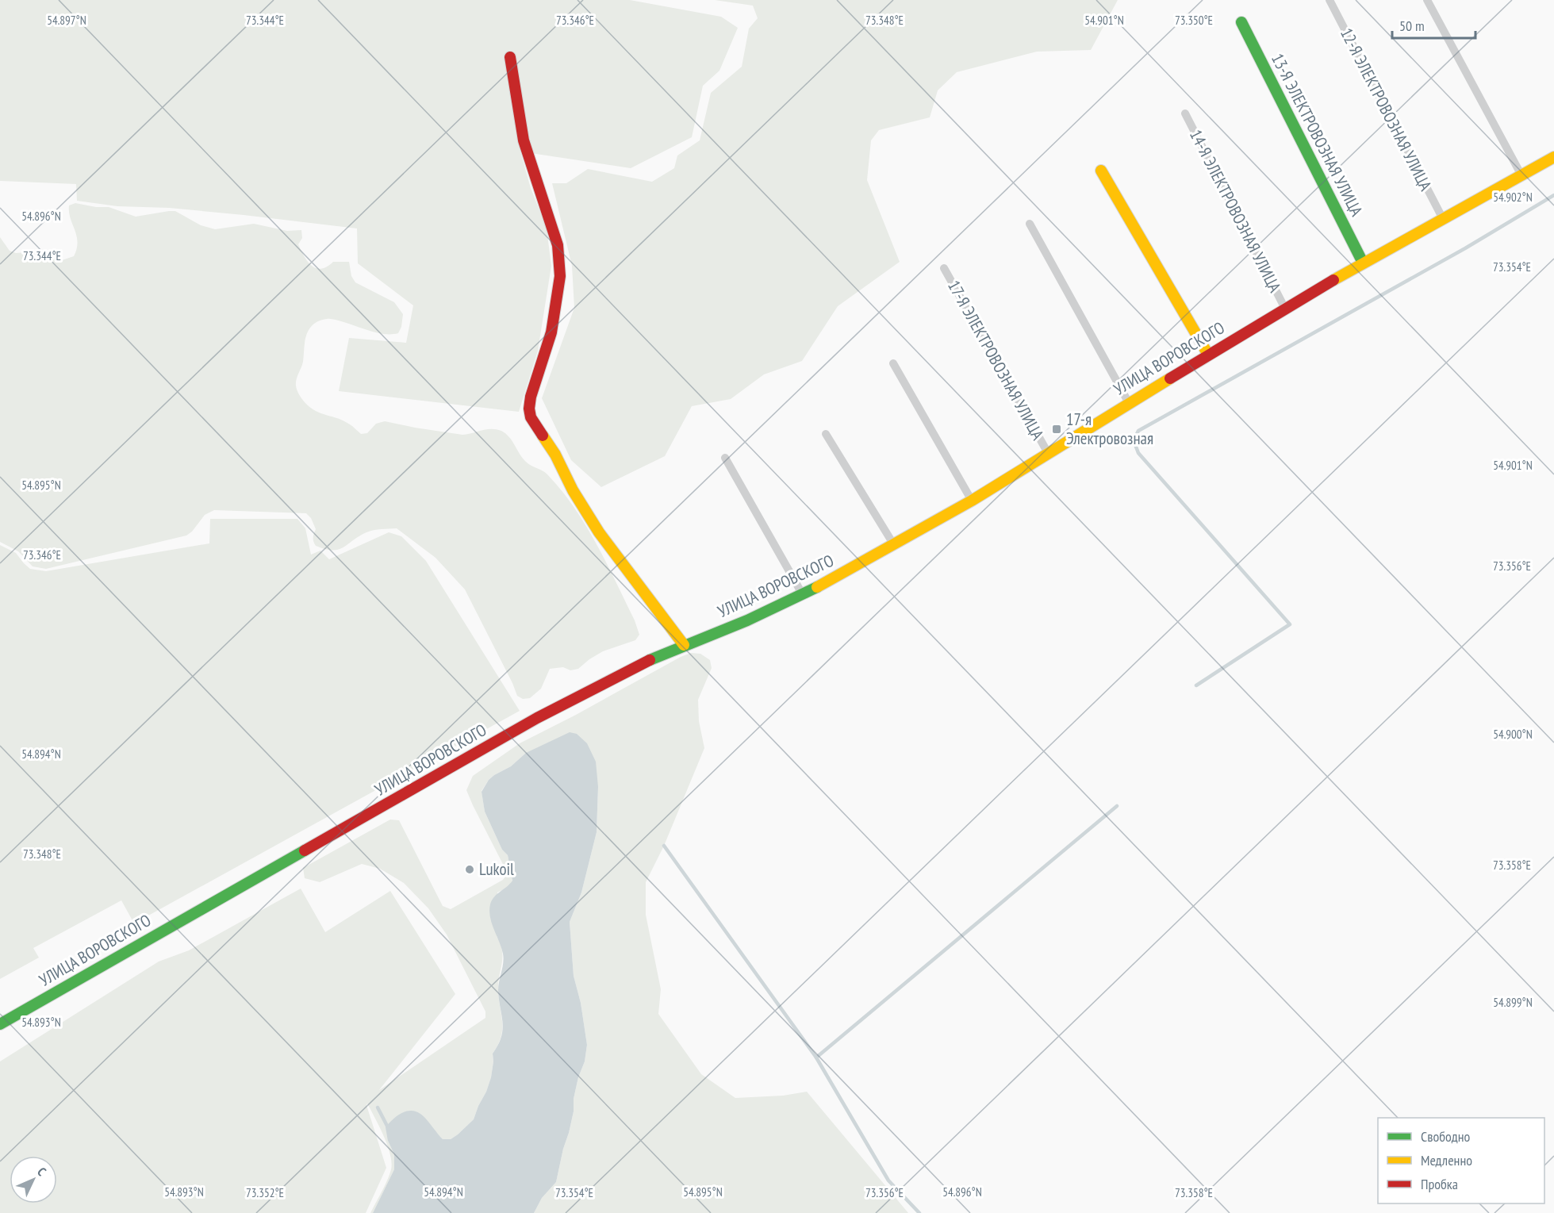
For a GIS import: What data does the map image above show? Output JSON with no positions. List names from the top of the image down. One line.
{"streets":{"main road":["13-Я ЭЛЕКТРОВОЗНАЯ УЛИЦА","УЛИЦА ВОРОВСКОГО"],"street":["12-Я ЭЛЕКТРОВОЗНАЯ УЛИЦА","14-Я ЭЛЕКТРОВОЗНАЯ УЛИЦА","17-Я ЭЛЕКТРОВОЗНАЯ УЛИЦА"]},"crossings":[["12-Я ЭЛЕКТРОВОЗНАЯ УЛИЦА","УЛИЦА ВОРОВСКОГО"],["13-Я ЭЛЕКТРОВОЗНАЯ УЛИЦА","УЛИЦА ВОРОВСКОГО"],["14-Я ЭЛЕКТРОВОЗНАЯ УЛИЦА","УЛИЦА ВОРОВСКОГО"],["УЛИЦА ВОРОВСКОГО","17-Я ЭЛЕКТРОВОЗНАЯ УЛИЦА"]],"places":{"transit":["17-я Электровозная"],"other":["Lukoil"]},"legend":["Свободно","Медленно","Пробка"],"scale_bar":"50 m","north":"top right","coordinates":["73.344°E","73.346°E","73.348°E","73.350°E","54.897°N","54.901°N","54.902°N","54.896°N","73.354°E","54.895°N","73.356°E","54.900°N","54.894°N","73.358°E","54.899°N","54.893°N","73.352°E"]}
